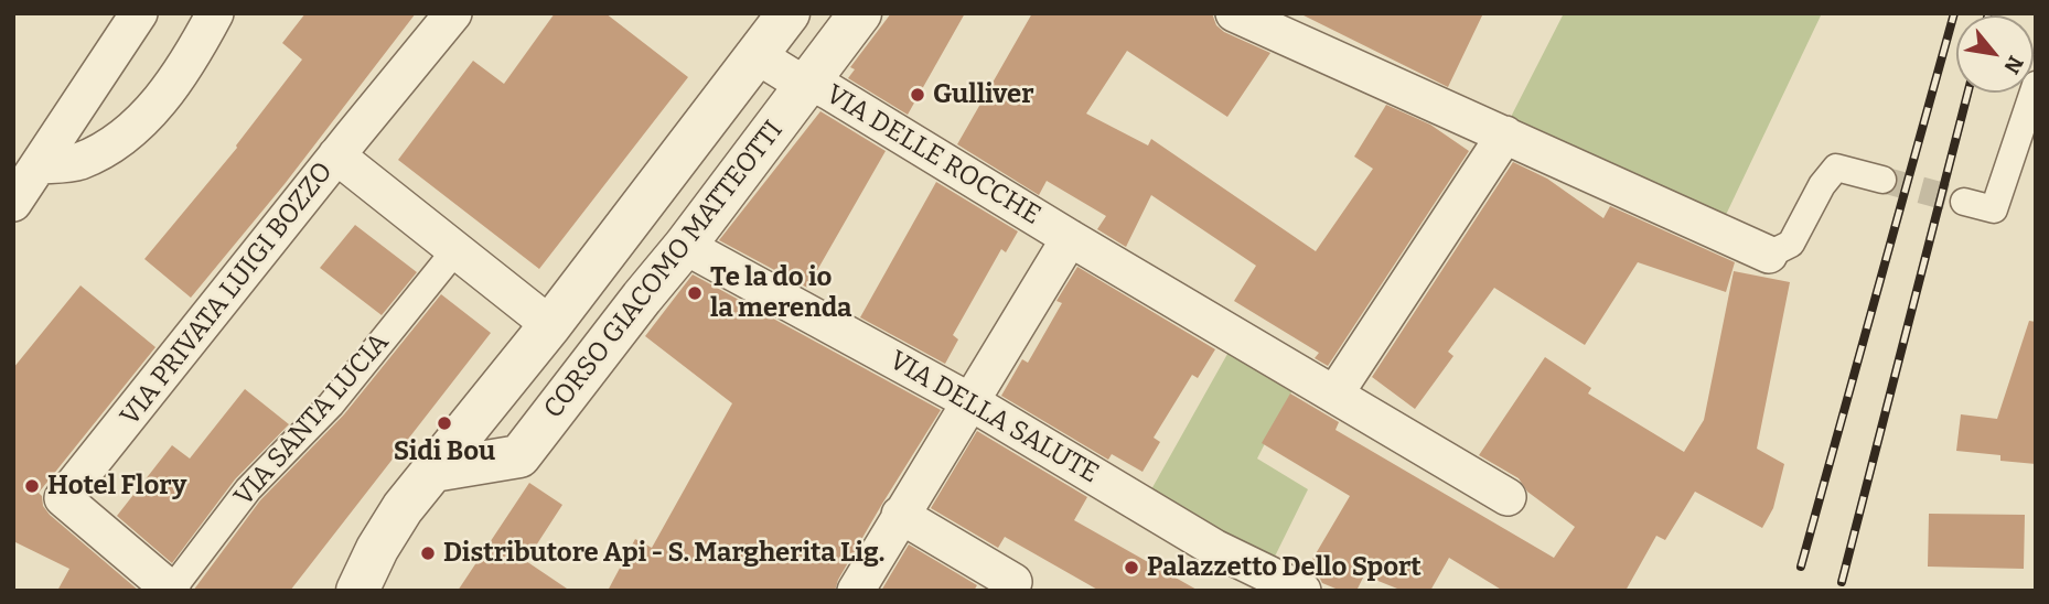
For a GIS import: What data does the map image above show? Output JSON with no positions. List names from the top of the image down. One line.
{"streets":{"street":["VIA DELLE ROCCHE","CORSO GIACOMO MATTEOTTI","VIA PRIVATA LUIGI BOZZO","VIA DELLA SALUTE","VIA SANTA LUCIA"]},"crossings":[["VIA DELLE ROCCHE","CORSO GIACOMO MATTEOTTI"],["CORSO GIACOMO MATTEOTTI","VIA PRIVATA LUIGI BOZZO"],["CORSO GIACOMO MATTEOTTI","VIA DELLA SALUTE"],["VIA PRIVATA LUIGI BOZZO","VIA SANTA LUCIA"]],"places":["Gulliver","Te la do io la merenda","Sidi Bou","Hotel Flory","Distributore Api - S. Margherita Lig.","Palazzetto Dello Sport"],"north":"bottom right"}
